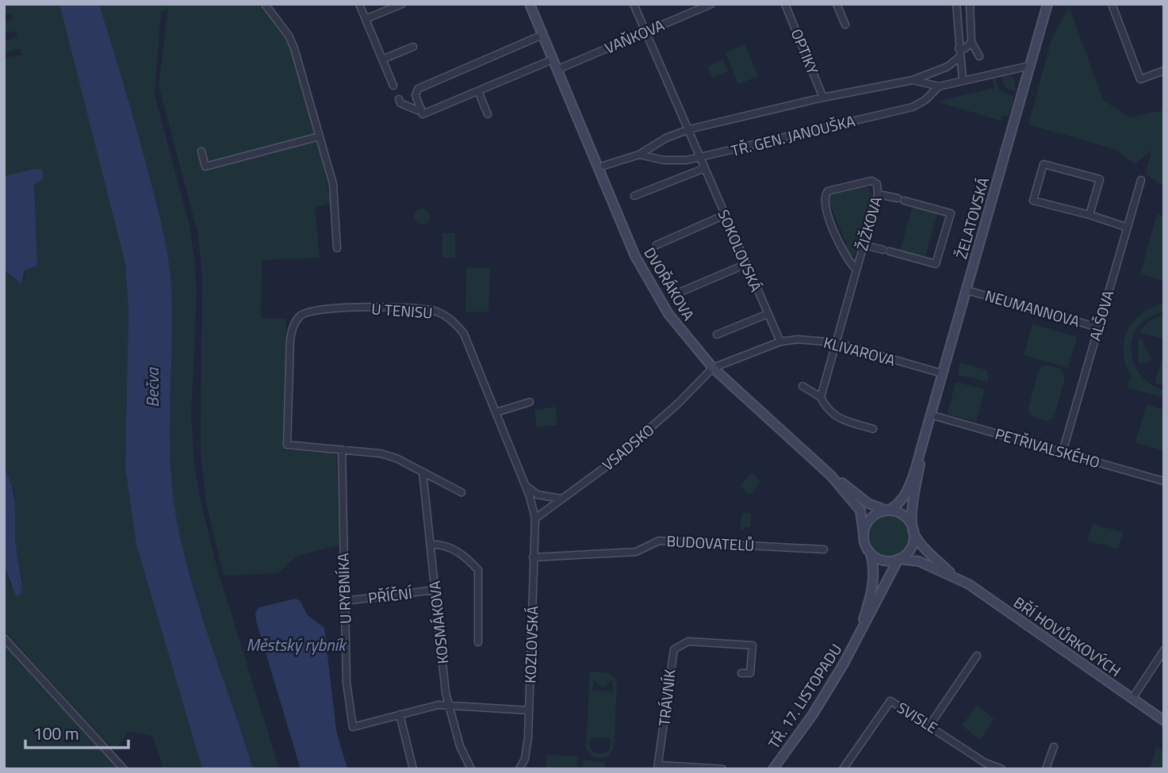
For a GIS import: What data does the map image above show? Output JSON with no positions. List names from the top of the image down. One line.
{"streets":{"main road":["ŽELATOVSKÁ","DVOŘÁKOVA","BŘÍ HOVŮRKOVÝCH","TŘ. 17. LISTOPADU"],"street":["VAŇKOVA","OPTIKY","TŘ. GEN. JANOUŠKA","ŽIŽKOVA","SOKOLOVSKÁ","NEUMANNOVA","U TENISU","ALŠOVA","KLIVAROVA","VSADSKO","PETŘIVALSKÉHO","BUDOVATELŮ","U RYBNÍKA","PŘÍČNÍ","KOSMÁKOVA","KOZLOVSKÁ","TRÁVNÍK","SVISLE"]},"crossings":[["VAŇKOVA","SOKOLOVSKÁ"],["VAŇKOVA","DVOŘÁKOVA"],["OPTIKY","TŘ. GEN. JANOUŠKA"],["TŘ. GEN. JANOUŠKA","ŽELATOVSKÁ"],["TŘ. GEN. JANOUŠKA","SOKOLOVSKÁ"],["TŘ. GEN. JANOUŠKA","DVOŘÁKOVA"],["ŽELATOVSKÁ","ŽIŽKOVA"],["ŽELATOVSKÁ","DVOŘÁKOVA"],["ŽELATOVSKÁ","NEUMANNOVA"],["ŽELATOVSKÁ","KLIVAROVA"],["ŽELATOVSKÁ","PETŘIVALSKÉHO"],["ŽELATOVSKÁ","BŘÍ HOVŮRKOVÝCH"],["ŽELATOVSKÁ","TŘ. 17. LISTOPADU"],["ŽIŽKOVA","KLIVAROVA"],["SOKOLOVSKÁ","KLIVAROVA"],["DVOŘÁKOVA","KLIVAROVA"],["DVOŘÁKOVA","VSADSKO"],["DVOŘÁKOVA","BŘÍ HOVŮRKOVÝCH"],["DVOŘÁKOVA","TŘ. 17. LISTOPADU"],["NEUMANNOVA","ALŠOVA"],["U TENISU","VSADSKO"],["U TENISU","U RYBNÍKA"],["U TENISU","KOZLOVSKÁ"],["ALŠOVA","PETŘIVALSKÉHO"],["KLIVAROVA","VSADSKO"],["VSADSKO","KOZLOVSKÁ"],["BUDOVATELŮ","KOZLOVSKÁ"],["U RYBNÍKA","PŘÍČNÍ"],["PŘÍČNÍ","KOSMÁKOVA"],["BŘÍ HOVŮRKOVÝCH","TŘ. 17. LISTOPADU"]],"water":["Bečva","Městský rybník"],"scale_bar":"100 m"}
